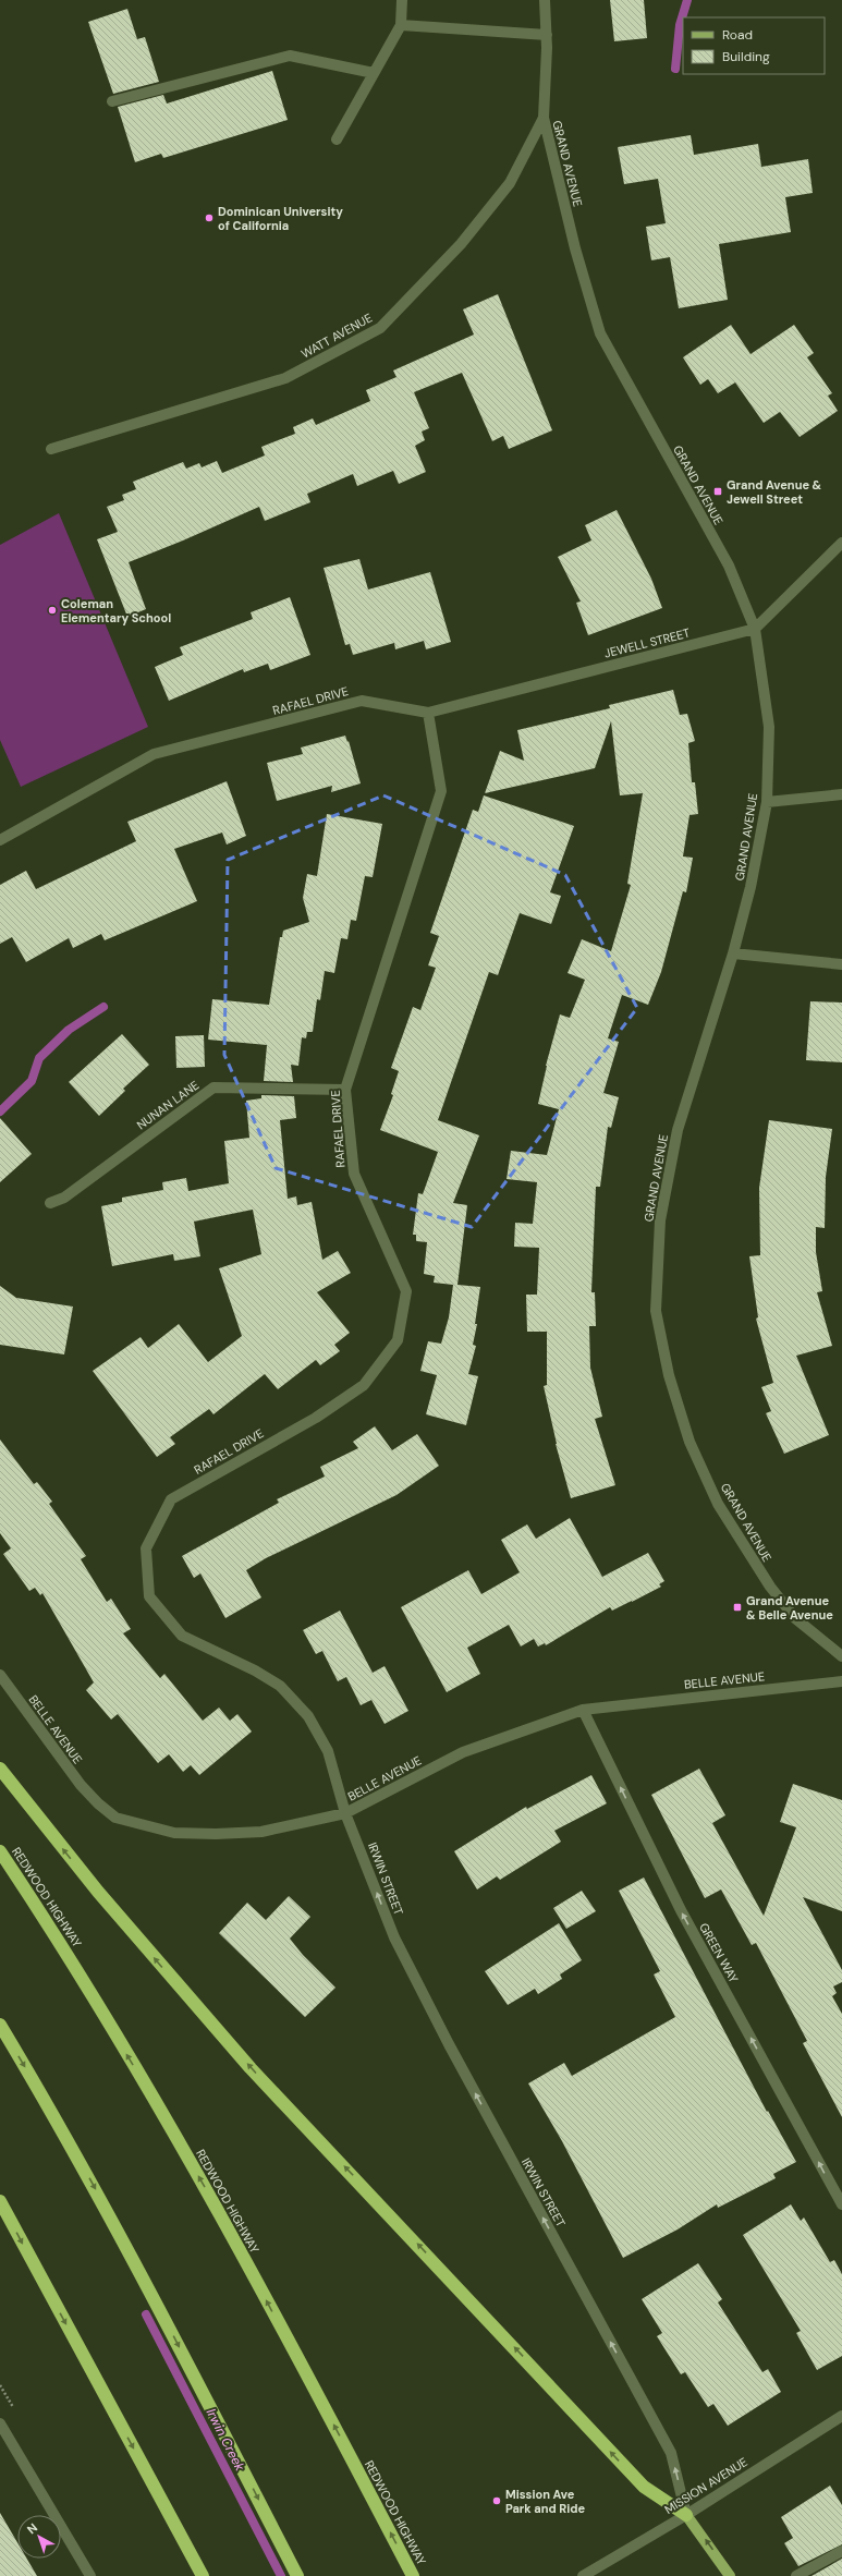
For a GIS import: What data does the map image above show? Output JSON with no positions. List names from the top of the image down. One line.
{"streets":{"highway":["REDWOOD HIGHWAY"],"main road":["IRWIN STREET"],"street":["GRAND AVENUE","WATT AVENUE","JEWELL STREET","RAFAEL DRIVE","NUNAN LANE","BELLE AVENUE","GREEN WAY","MISSION AVENUE"]},"crossings":[["GRAND AVENUE","WATT AVENUE"],["GRAND AVENUE","JEWELL STREET"],["JEWELL STREET","RAFAEL DRIVE"],["RAFAEL DRIVE","NUNAN LANE"],["RAFAEL DRIVE","BELLE AVENUE"],["RAFAEL DRIVE","IRWIN STREET"],["BELLE AVENUE","IRWIN STREET"],["BELLE AVENUE","GREEN WAY"],["IRWIN STREET","MISSION AVENUE"]],"one_way":["IRWIN STREET","GREEN WAY"],"water":["Irwin Creek"],"places":{"other":["Dominican University of California","Coleman Elementary School","Mission Ave Park and Ride"],"transit":["Grand Avenue & Jewell Street","Grand Avenue & Belle Avenue"]},"legend":["Road","Building"],"north":"top left"}
